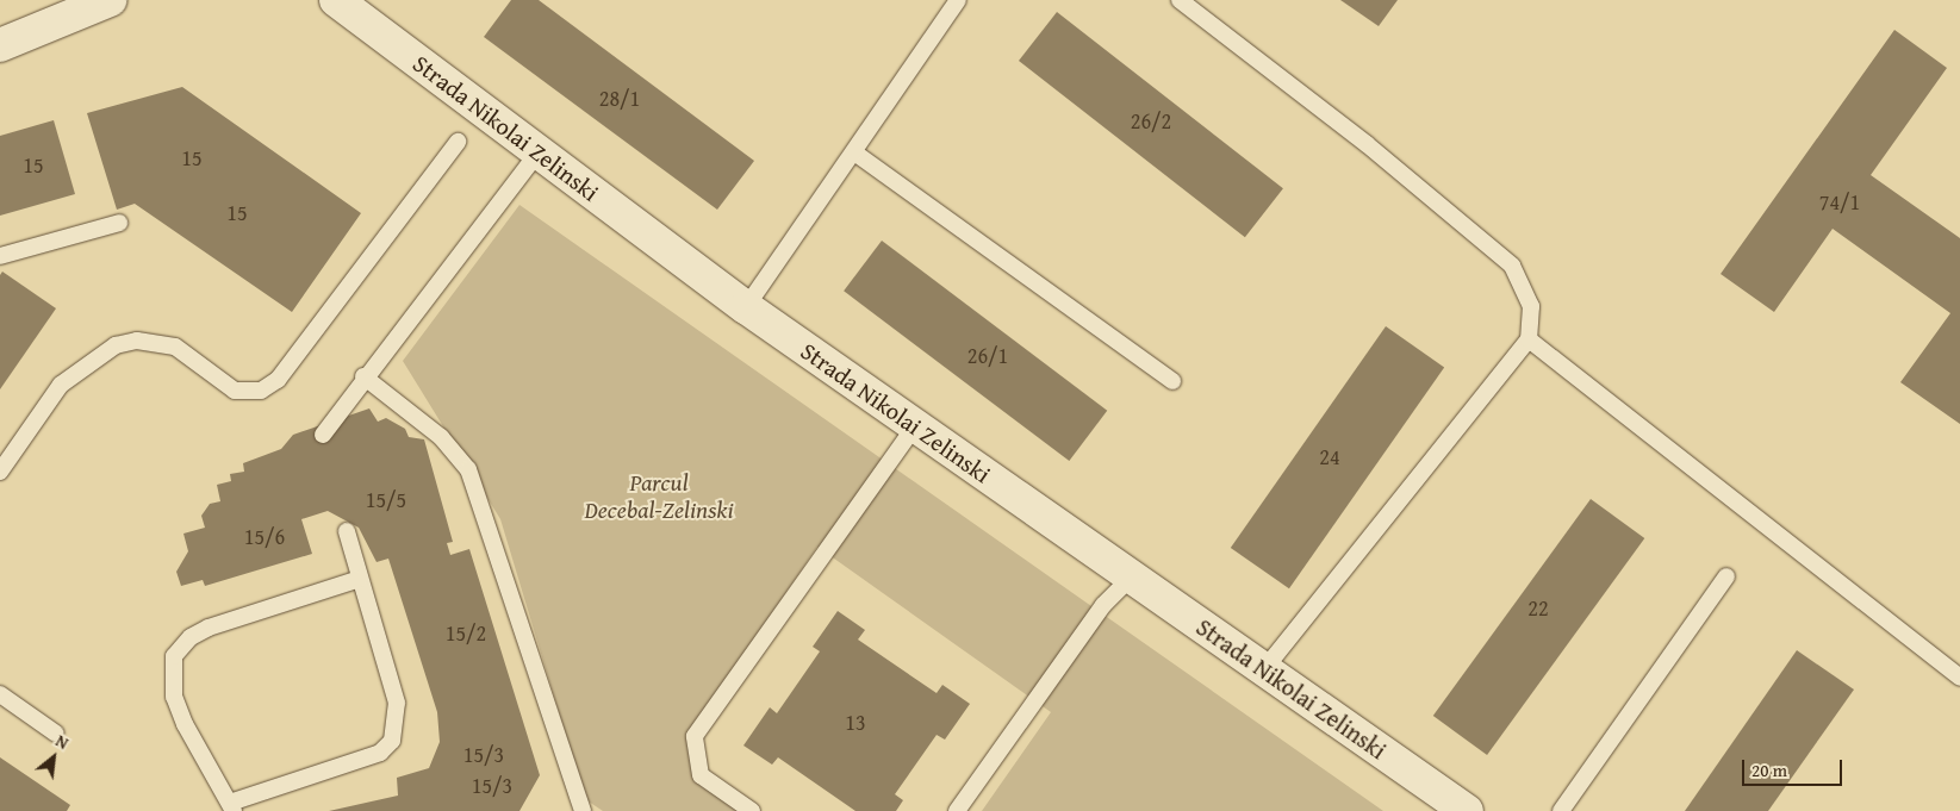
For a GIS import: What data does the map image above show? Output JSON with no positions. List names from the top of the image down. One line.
{"streets":{"street":["Strada Nikolai Zelinski"]},"parks":["Parcul Decebal-Zelinski"],"house_numbers":["28/1","26/2","15","15","74/1","15","26/1","24","15/5","15/6","22","15/2","13","15/3","15/3"],"scale_bar":"20 m","north":"top right"}
